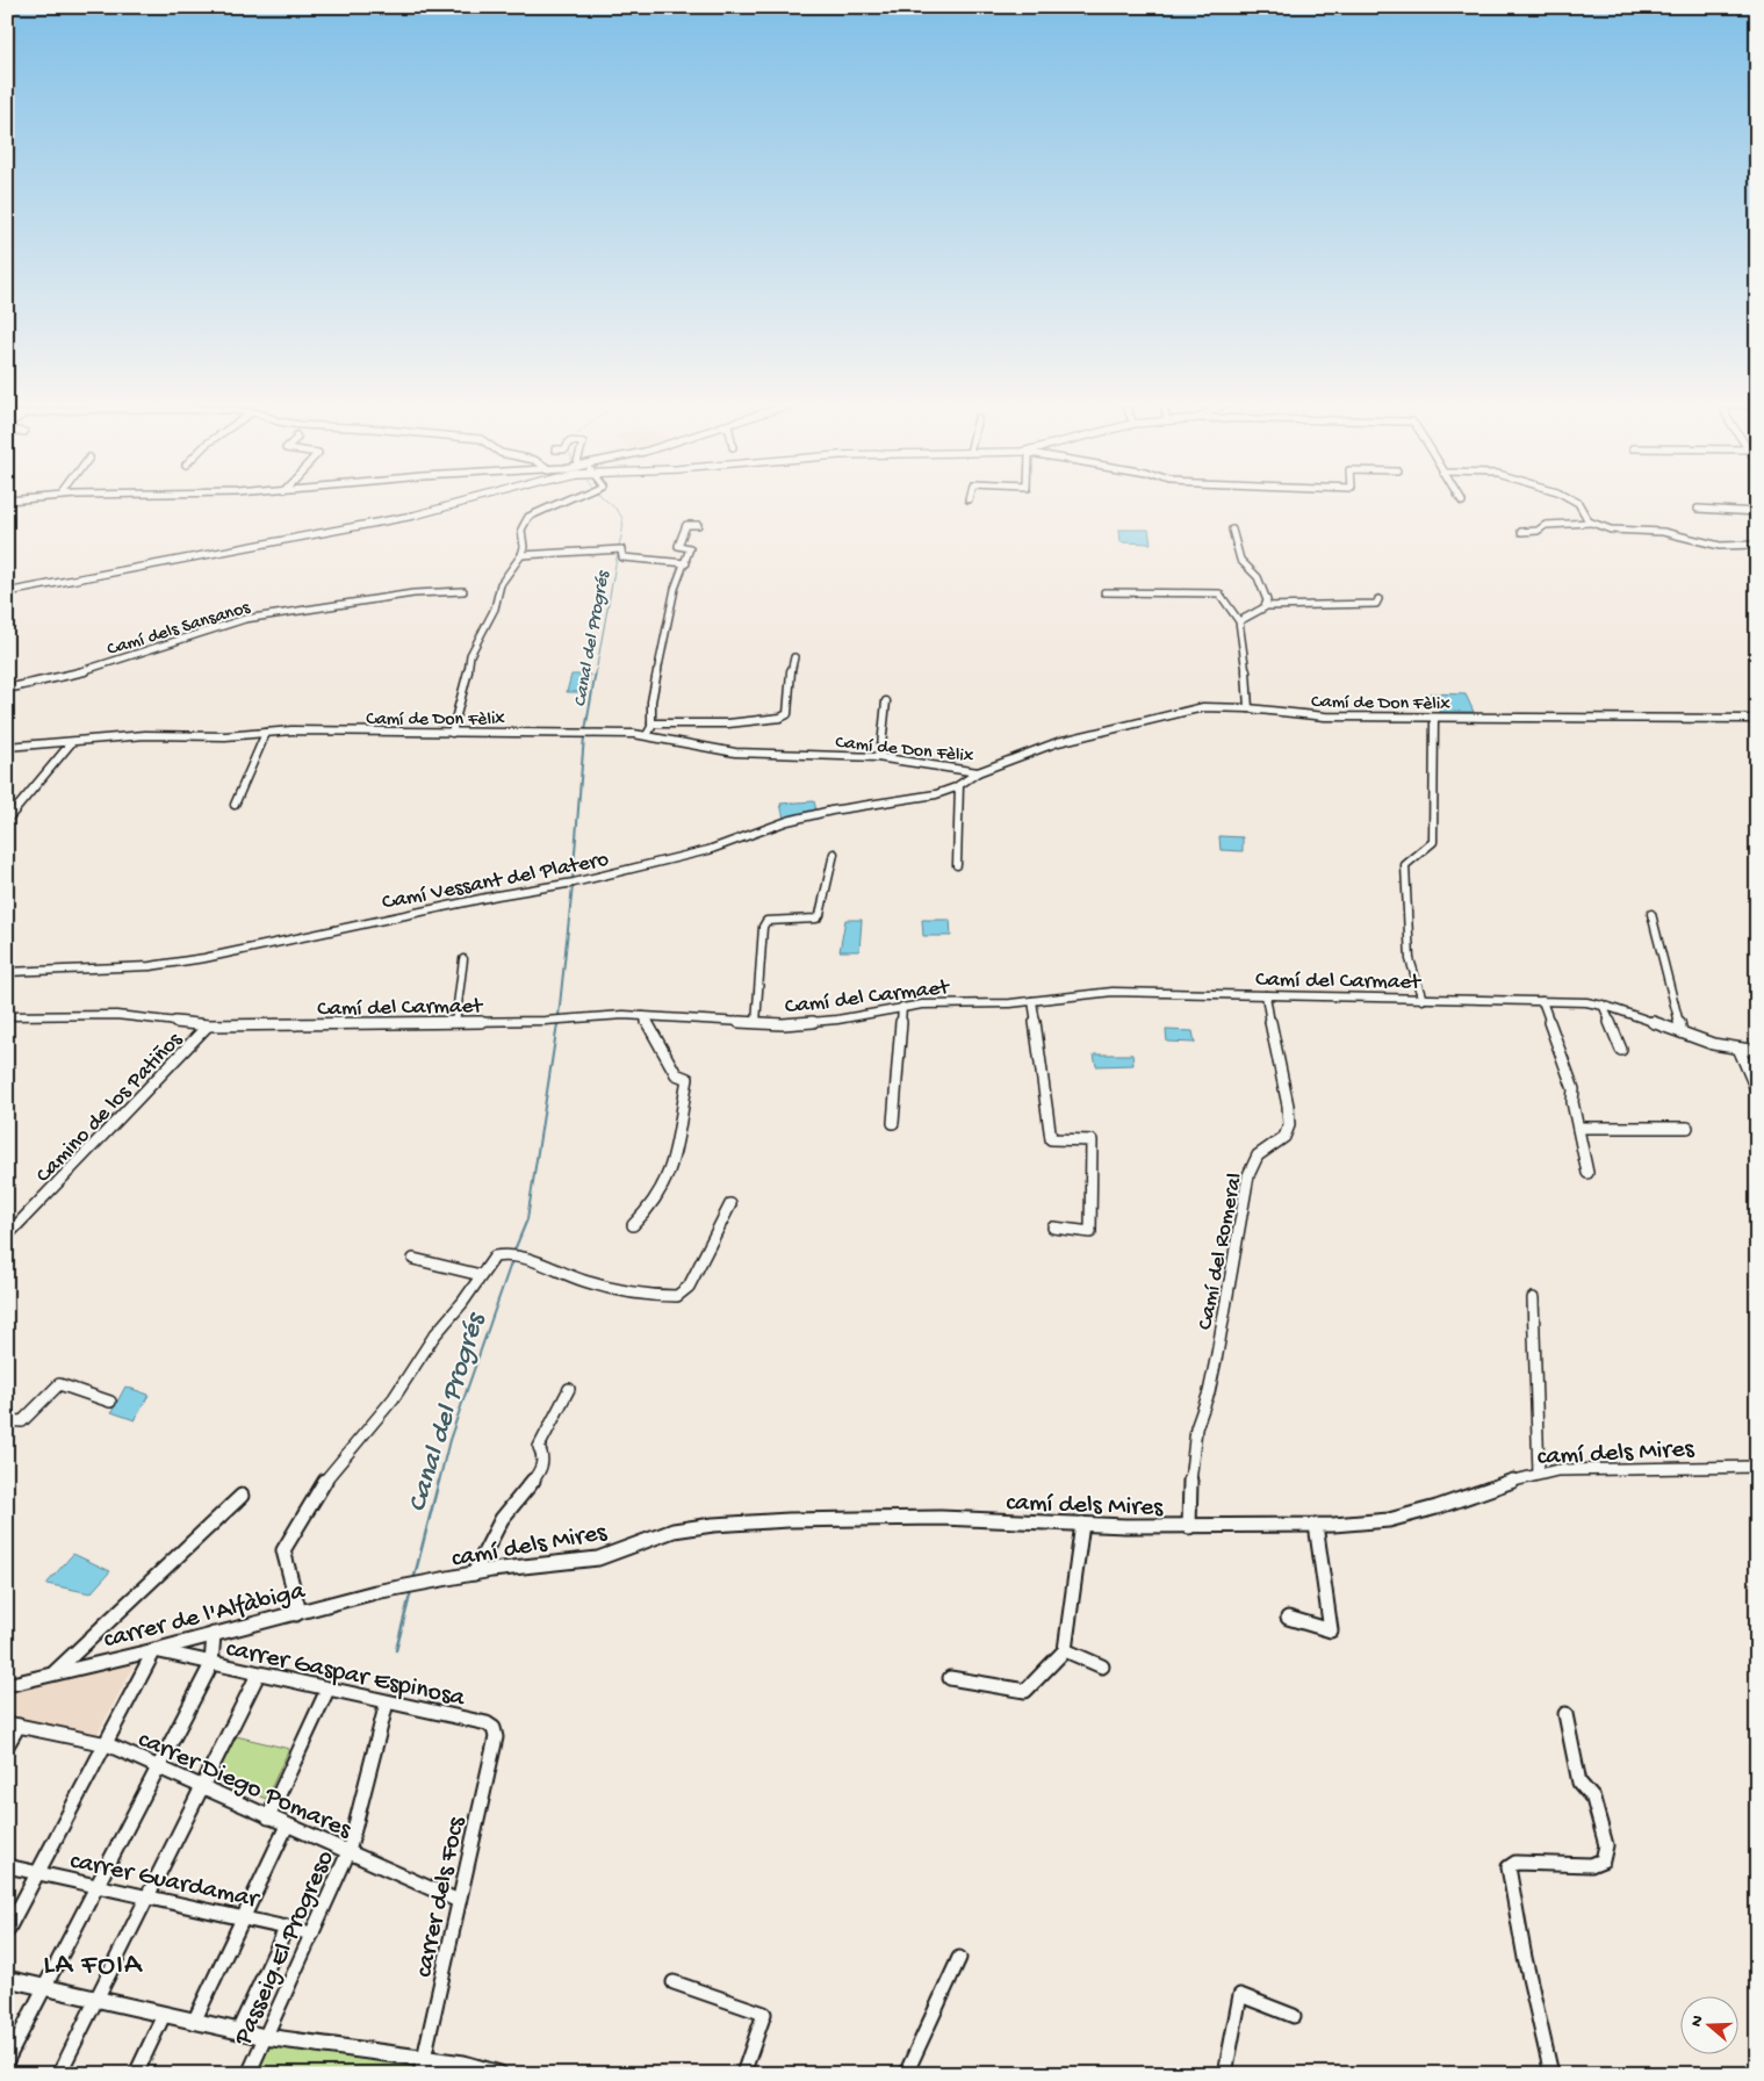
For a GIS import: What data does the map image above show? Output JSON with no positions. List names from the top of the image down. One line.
{"streets":{"street":["Camí dels Sansanos","Camí de Don Fèlix","Camí Vessant del Platero","Camí del Carmaet","Camino de los Patiños","Camí del Romeral","camí dels Mires","carrer de l'Alfàbiga","carrer Gaspar Espinosa","carrer Diego Pomares","carrer Guardamar","carrer dels Focs","Passeig El Progreso"]},"crossings":[["Camí de Don Fèlix","Camí Vessant del Platero"],["Camí del Carmaet","Camino de los Patiños"],["Camí del Carmaet","Camí del Romeral"],["Camí del Romeral","camí dels Mires"],["camí dels Mires","carrer de l'Alfàbiga"],["carrer de l'Alfàbiga","carrer Gaspar Espinosa"],["carrer Gaspar Espinosa","carrer dels Focs"],["carrer Gaspar Espinosa","Passeig El Progreso"],["carrer Diego Pomares","carrer dels Focs"],["carrer Diego Pomares","Passeig El Progreso"],["carrer Guardamar","Passeig El Progreso"]],"districts":["LA FOIA"],"water":["Canal del Progrés"],"north":"left"}
